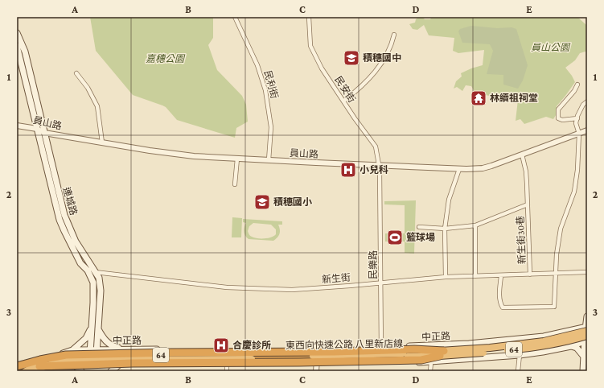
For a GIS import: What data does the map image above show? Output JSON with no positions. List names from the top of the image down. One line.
{"streets":{"highway":["東西向快速公路 八里新店線","64"],"main road":["連城路","中正路"],"street":["民利街","民安街","員山路","新生街30巷","民樂路","新生街"]},"crossings":[["民利街","員山路"],["民安街","員山路"],["民安街","民樂路"],["員山路","連城路"],["員山路","新生街30巷"],["員山路","民樂路"],["連城路","新生街"],["連城路","中正路"],["新生街30巷","新生街"],["民樂路","新生街"],["民樂路","中正路"],["中正路","東西向快速公路 八里新店線"]],"parks":["員山公園","嘉穗公園"],"places":{"school or university":["積穗國中","積穗國小"],"temple":["林續祖祠堂"],"hospital":["小兒科","合慶診所"],"sports":["籃球場"]},"grid":{"columns":["A","B","C","D","E"],"rows":["1","2","3"]}}
